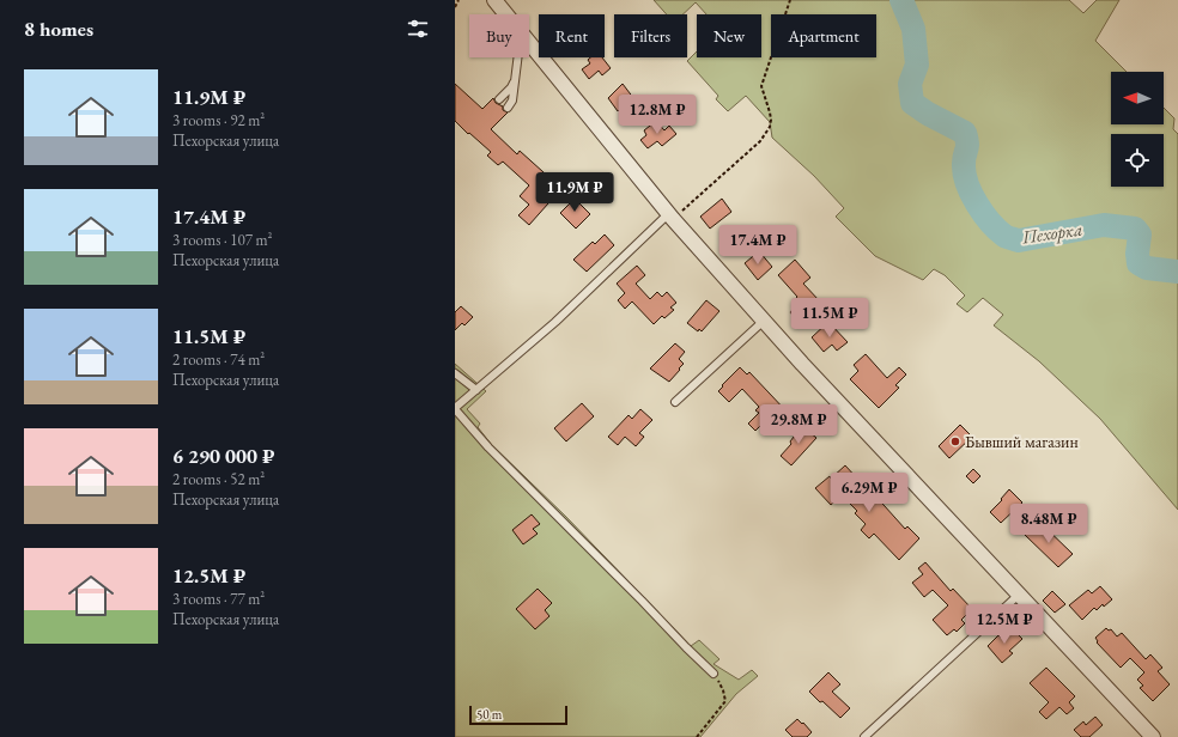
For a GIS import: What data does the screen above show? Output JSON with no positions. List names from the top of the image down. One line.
{"water":["Пехорка"],"places":["Бывший магазин"],"scale_bar":"50 m","north":"left","page":{"heading":"8 homes","chip":["Buy","Rent","Filters","New","Apartment"],"list":[{"name":"11.9M ₽","note":"3 rooms · 92 m² · Пехорская улица"},{"name":"17.4M ₽","note":"3 rooms · 107 m² · Пехорская улица"},{"name":"11.5M ₽","note":"2 rooms · 74 m² · Пехорская улица"},{"name":"6 290 000 ₽","note":"2 rooms · 52 m² · Пехорская улица"},{"name":"12.5M ₽","note":"3 rooms · 77 m² · Пехорская улица"}],"price":["12.8M ₽","11.9M ₽","17.4M ₽","11.5M ₽","29.8M ₽","6.29M ₽","8.48M ₽","12.5M ₽"],"scale":"50 m"}}
